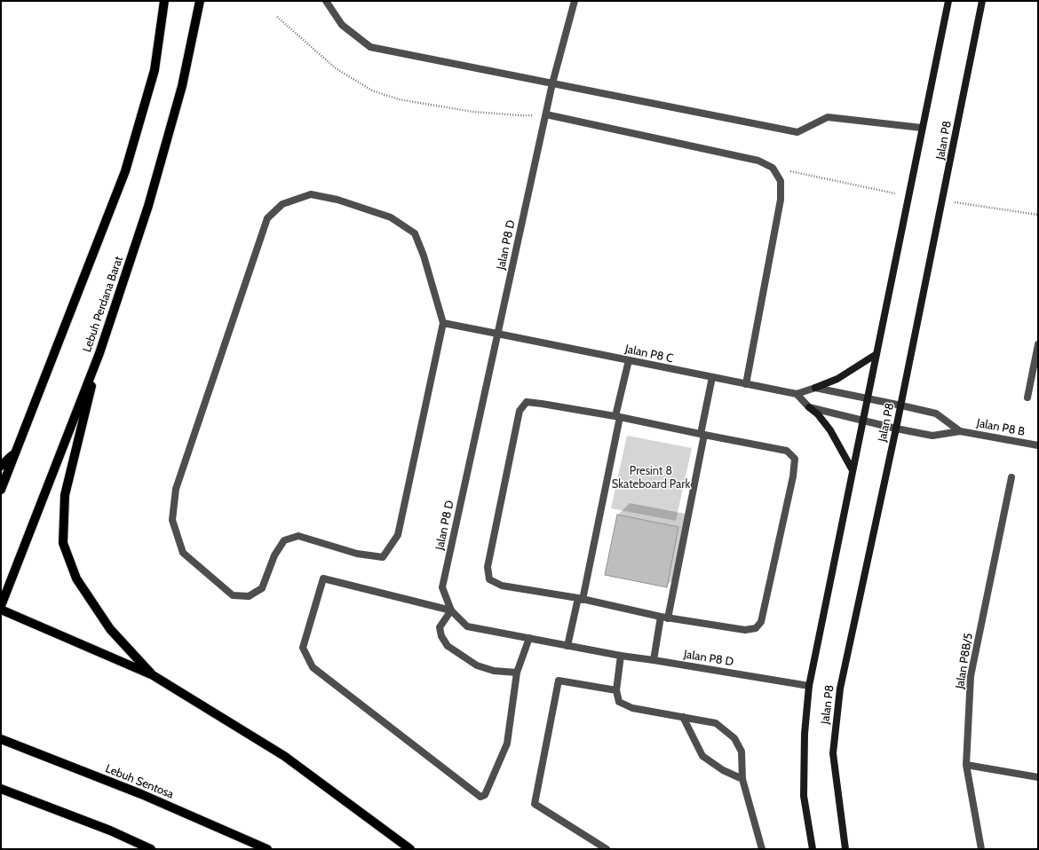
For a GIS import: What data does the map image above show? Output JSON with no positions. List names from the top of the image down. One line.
{"streets":{"main road":["Lebuh Perdana Barat","Lebuh Sentosa"],"street":["Jalan P8","Jalan P8 D","Jalan P8 C","Jalan P8 B","Jalan P8B/5"]},"crossings":[["Jalan P8","Jalan P8 D"],["Jalan P8","Jalan P8 C"],["Jalan P8","Jalan P8 B"],["Jalan P8 D","Jalan P8 C"],["Jalan P8 C","Jalan P8 B"]],"parks":["Presint 8 Skateboard Park"]}
